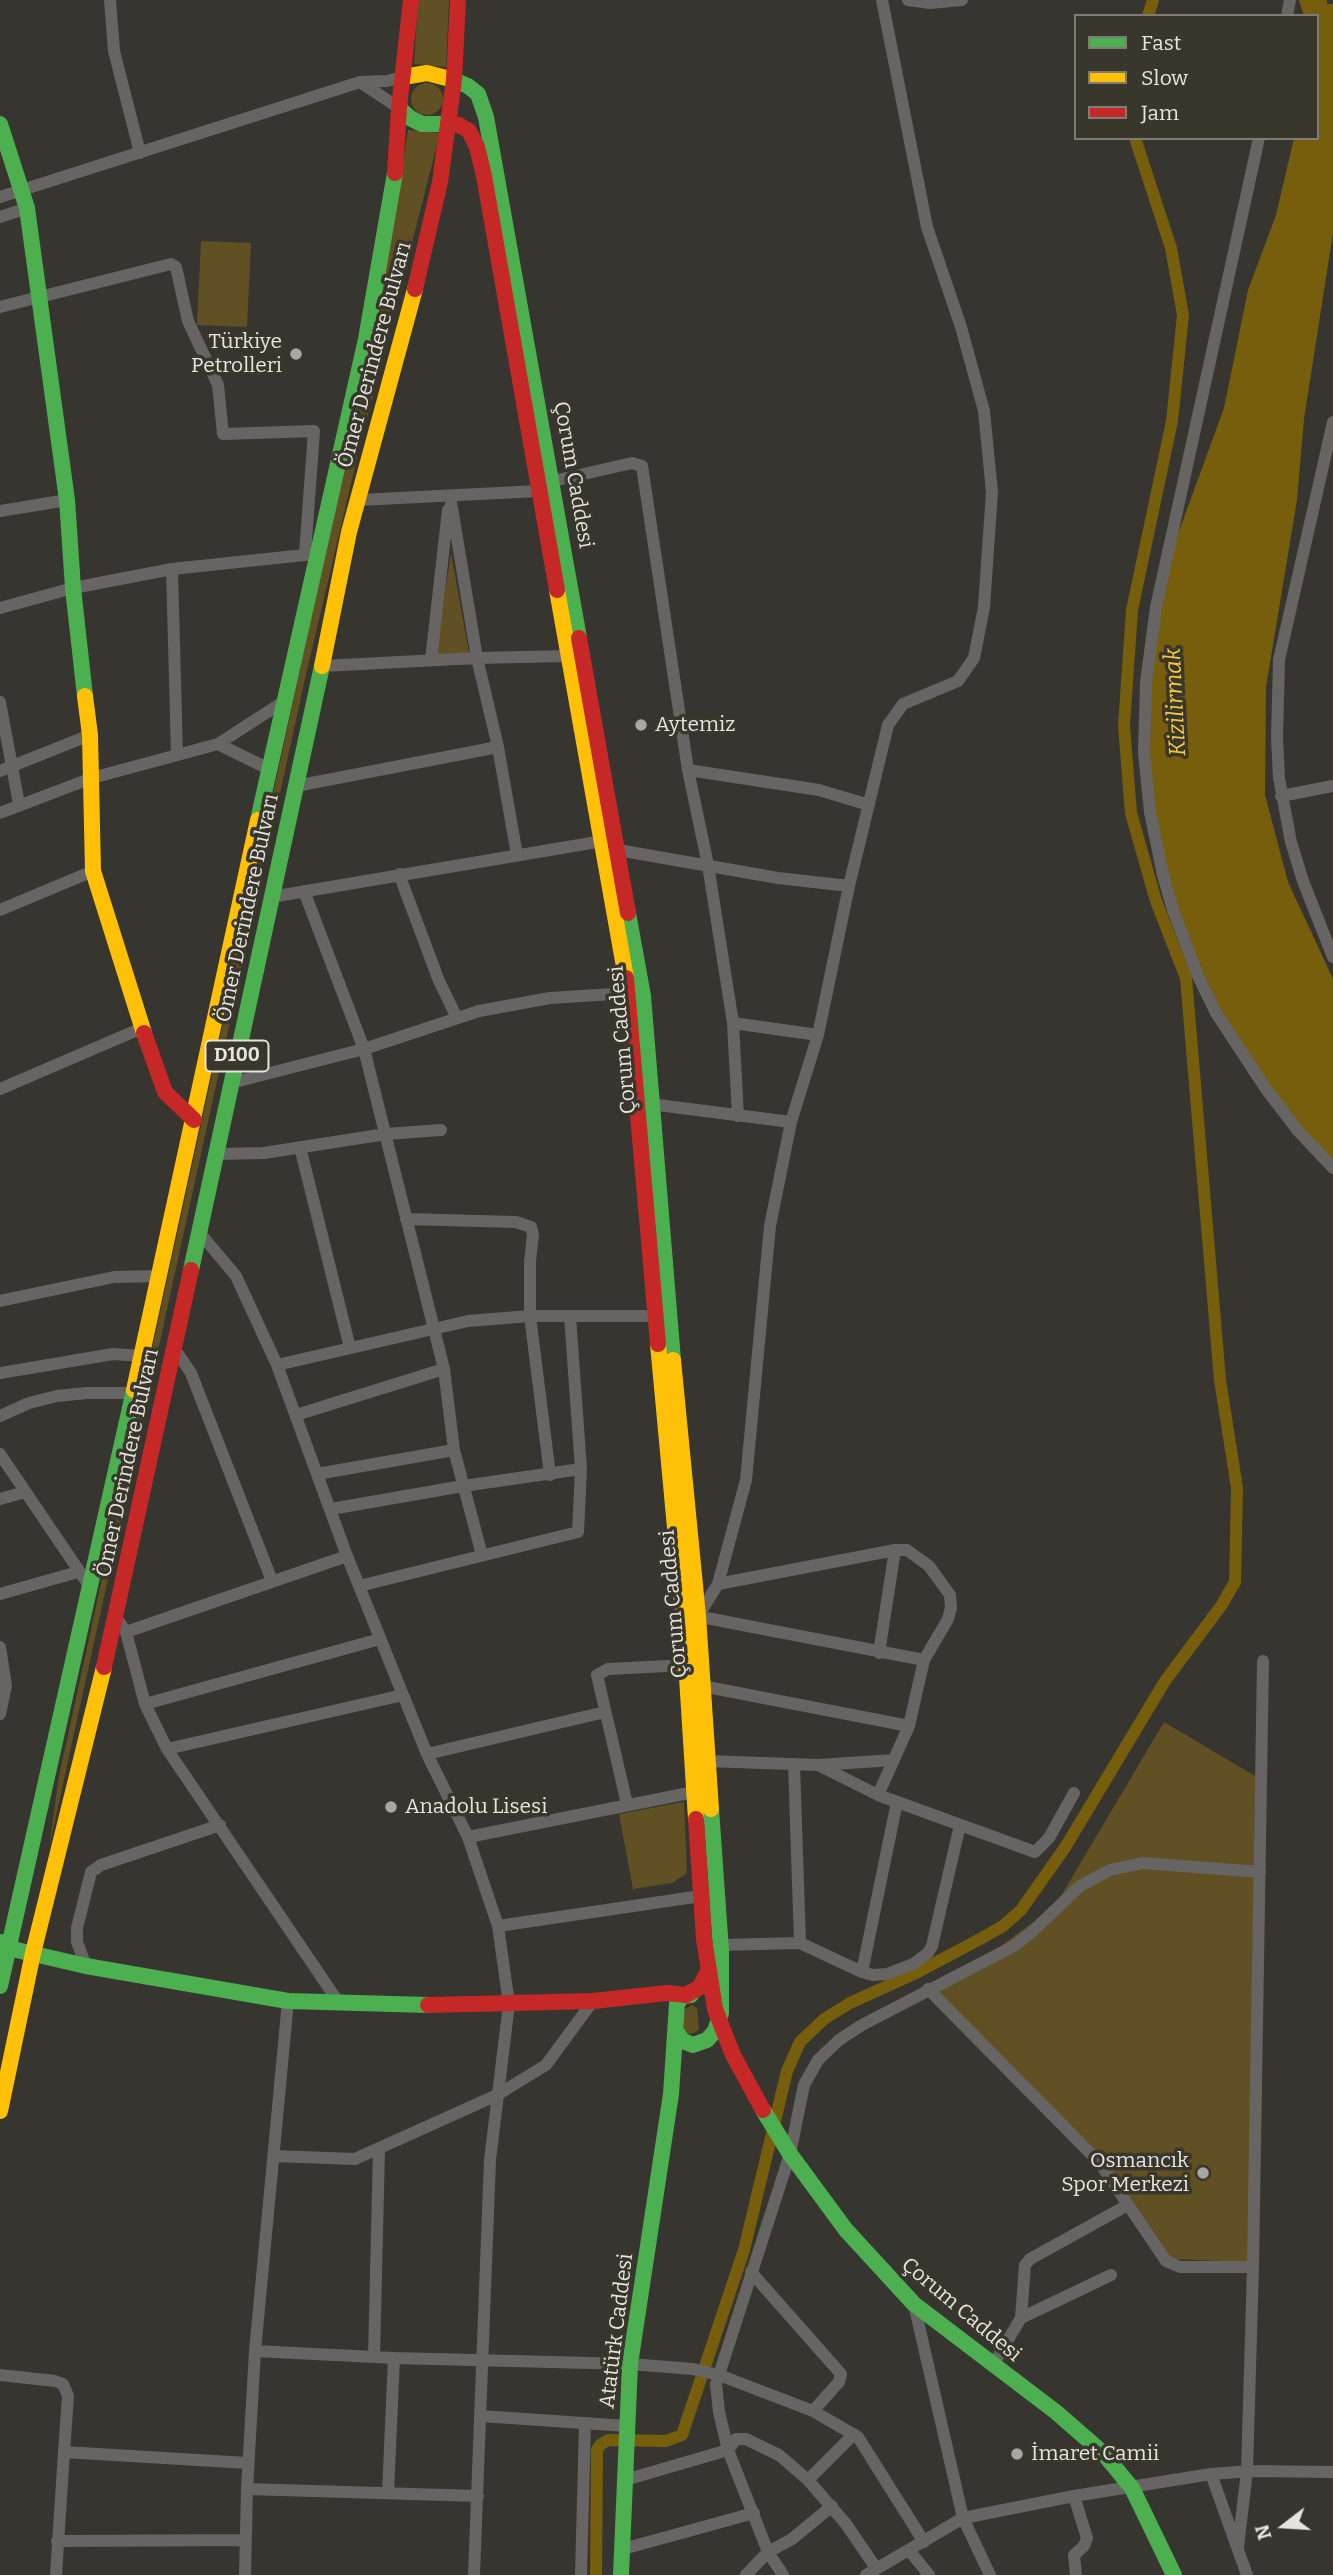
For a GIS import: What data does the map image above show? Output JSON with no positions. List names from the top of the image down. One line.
{"streets":{"main road":["Ömer Derindere Bulvarı","Çorum Caddesi","D100","Atatürk Caddesi"]},"crossings":[["Ömer Derindere Bulvarı","Çorum Caddesi"]],"water":["Kizilirmak"],"places":["Türkiye Petrolleri","Aytemiz","Anadolu Lisesi","Osmancık Spor Merkezi","İmaret Camii"],"legend":["Fast","Slow","Jam"],"north":"left"}
